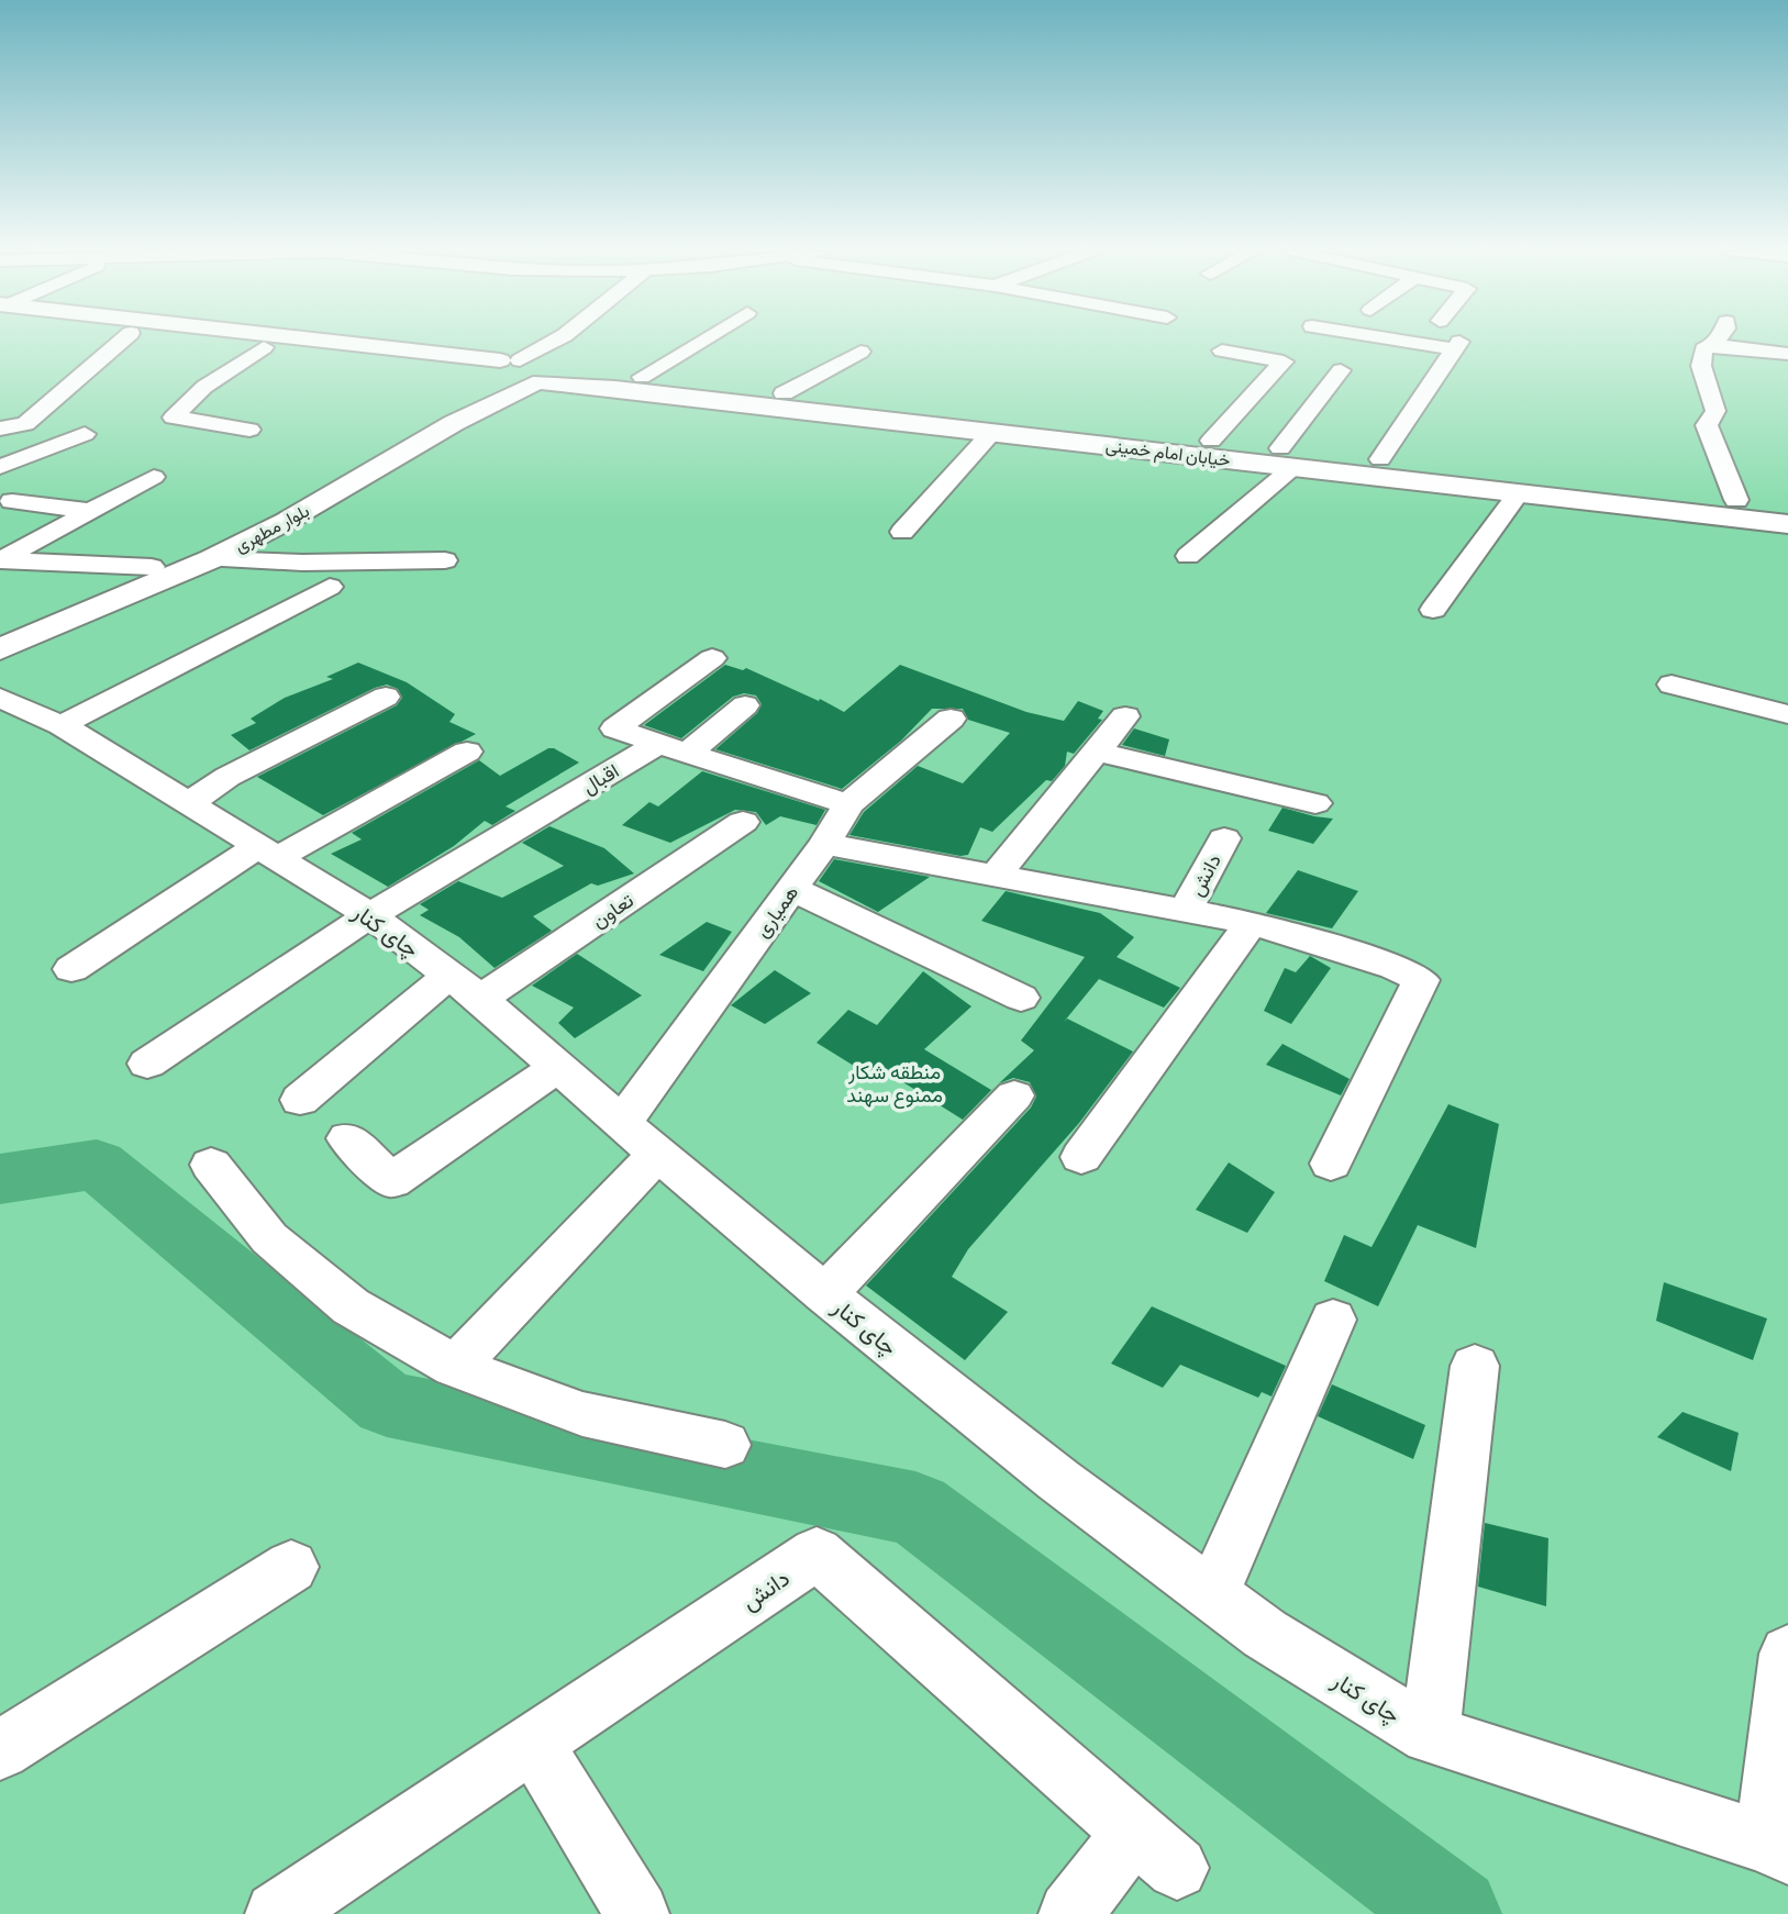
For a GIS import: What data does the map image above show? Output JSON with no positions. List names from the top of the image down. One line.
{"streets":{"main road":["خیابان امام خمینی","بلوار مطهری"],"street":["اقبال","دانش","تعاون","همیاری","چای کنار"]},"crossings":[["خیابان امام خمینی","بلوار مطهری"],["اقبال","چای کنار"],["تعاون","چای کنار"],["همیاری","چای کنار"]],"parks":["منطقه شکار ممنوع سهند"]}
